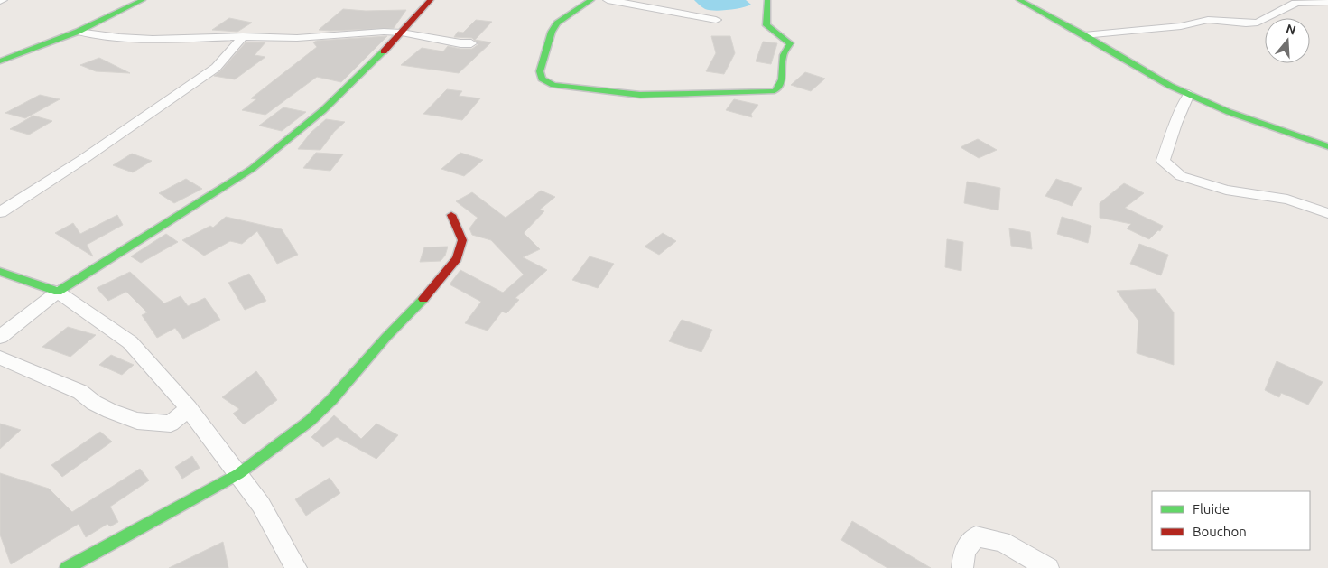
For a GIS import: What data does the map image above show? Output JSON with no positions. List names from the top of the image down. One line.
{"legend":["Fluide","Bouchon"],"north":"top"}
